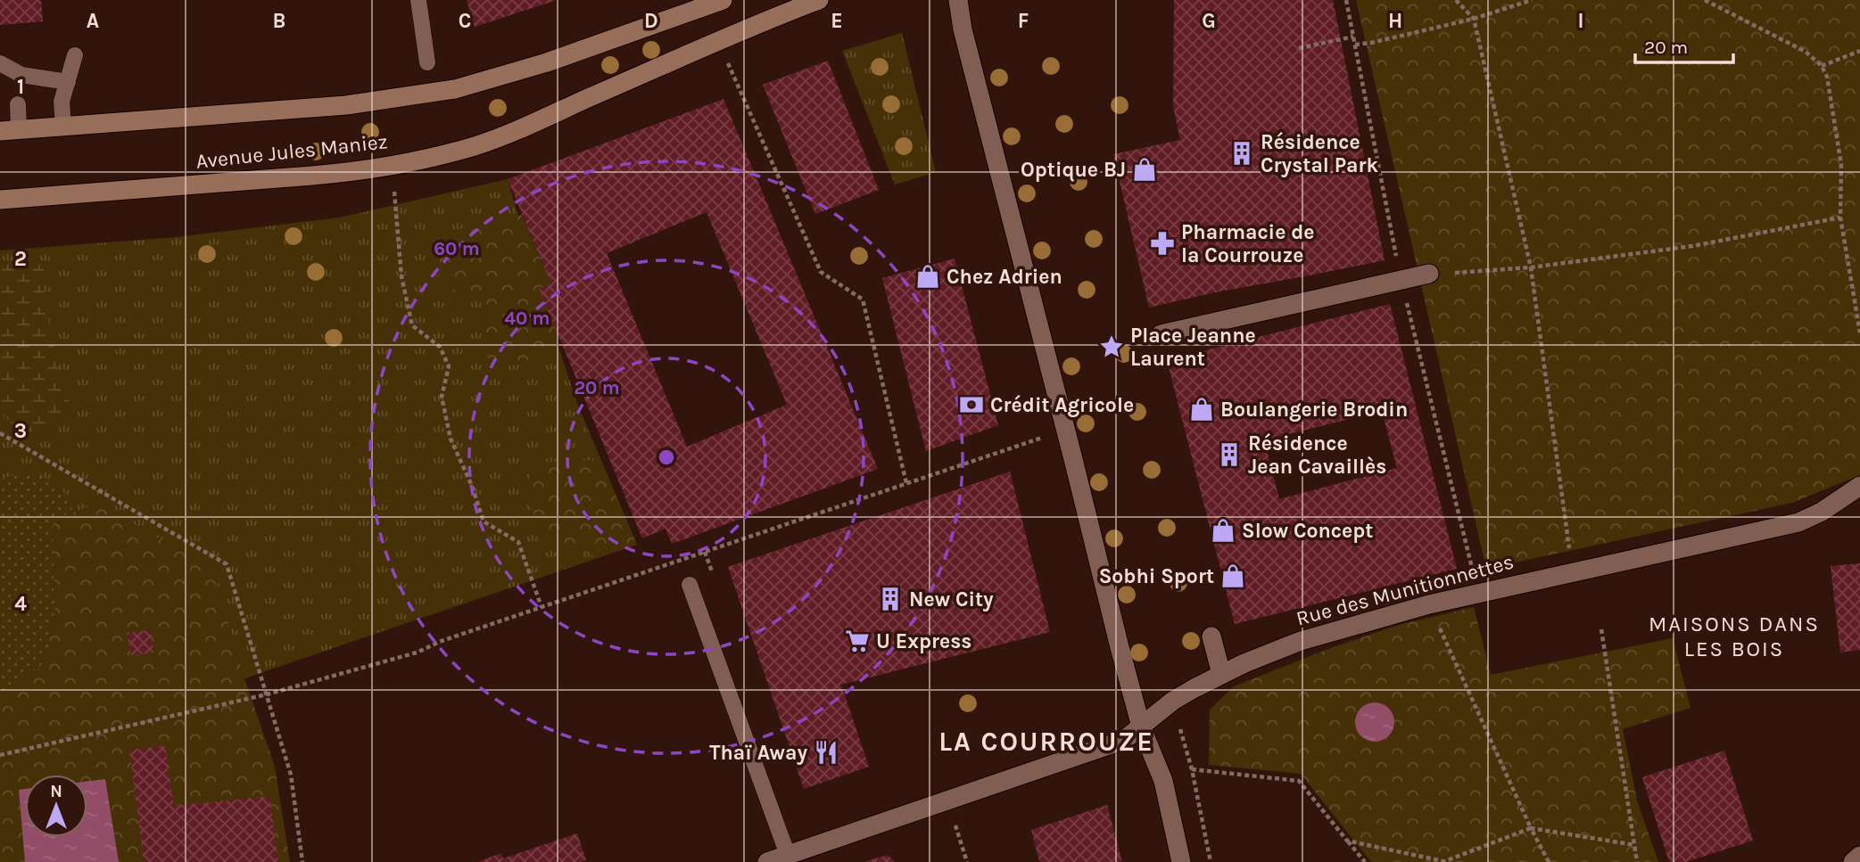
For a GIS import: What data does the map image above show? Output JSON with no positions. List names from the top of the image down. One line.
{"streets":{"main road":["Avenue Jules Maniez"],"street":["Rue des Munitionnettes"]},"districts":["MAISONS DANS LES BOIS","LA COURROUZE"],"places":{"building":["Résidence Crystal Park","Résidence Jean Cavaillès","New City"],"shop":["Optique BJ","Chez Adrien","Boulangerie Brodin","Slow Concept","Sobhi Sport"],"pharmacy":["Pharmacie de la Courrouze"],"place":["Place Jeanne Laurent"],"bank":["Crédit Agricole"],"supermarket":["U Express"],"restaurant":["Thaï Away"]},"scale_bar":"20 m","north":"top","grid":{"columns":["A","B","C","D","E","F","G","H","I"],"rows":["1","2","3","4"]},"rings":["60 m","40 m","20 m"]}
